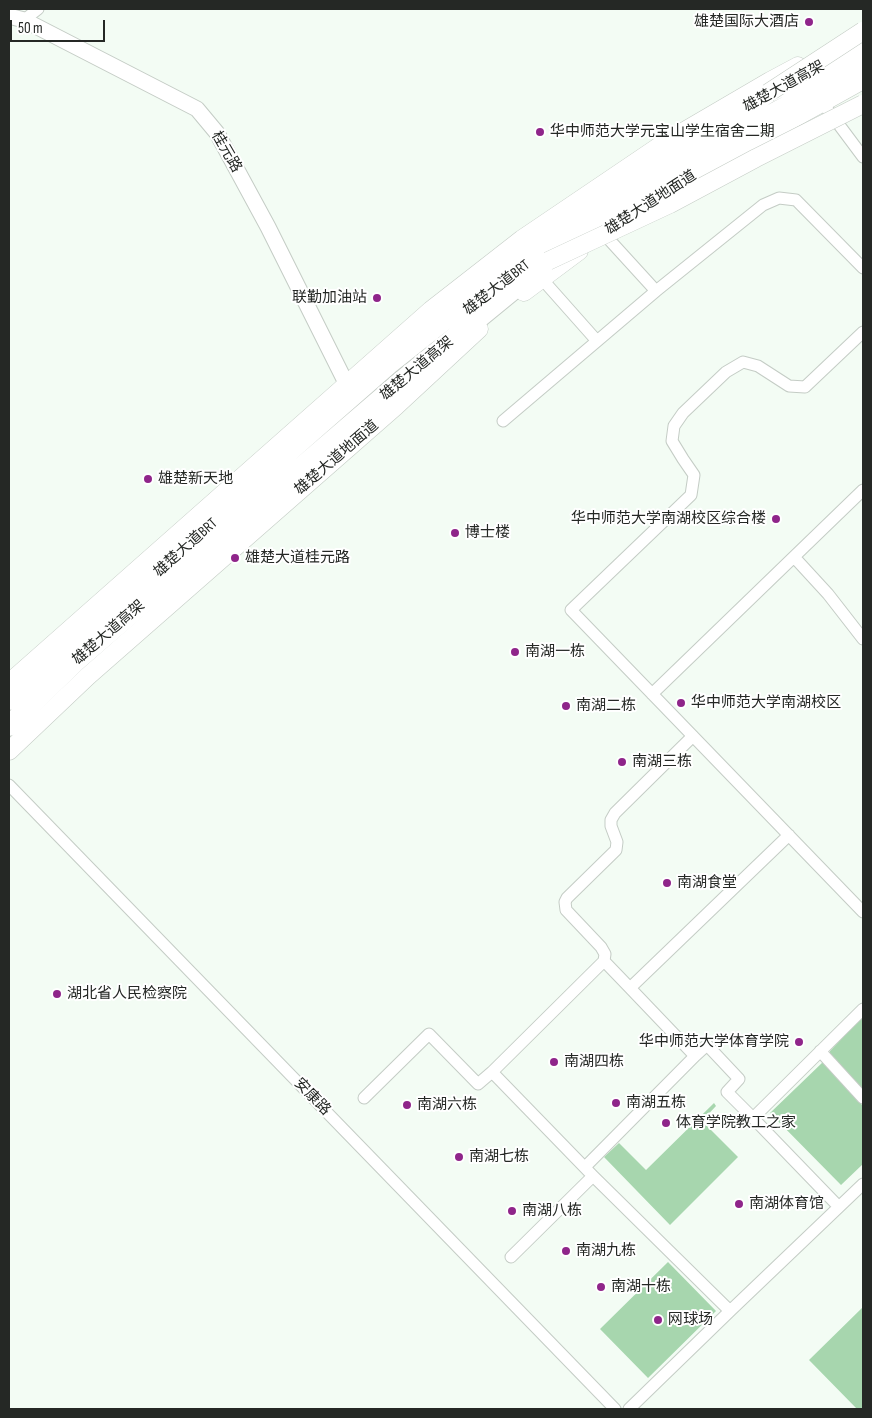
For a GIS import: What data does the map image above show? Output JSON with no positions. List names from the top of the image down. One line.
{"streets":{"highway":["雄楚大道高架"],"main road":["雄楚大道地面道"],"street":["桂元路","安康路"],"lane":["雄楚大道BRT"]},"crossings":[["雄楚大道高架","雄楚大道地面道"]],"places":["雄楚国际大酒店","华中师范大学元宝山学生宿舍二期","联勤加油站","雄楚新天地","华中师范大学南湖校区综合楼","博士楼","雄楚大道桂元路","南湖一栋","华中师范大学南湖校区","南湖二栋","南湖三栋","南湖食堂","湖北省人民检察院","华中师范大学体育学院","南湖四栋","南湖五栋","南湖六栋","体育学院教工之家","南湖七栋","南湖体育馆","南湖八栋","南湖九栋","南湖十栋","网球场"],"scale_bar":"50 m"}
